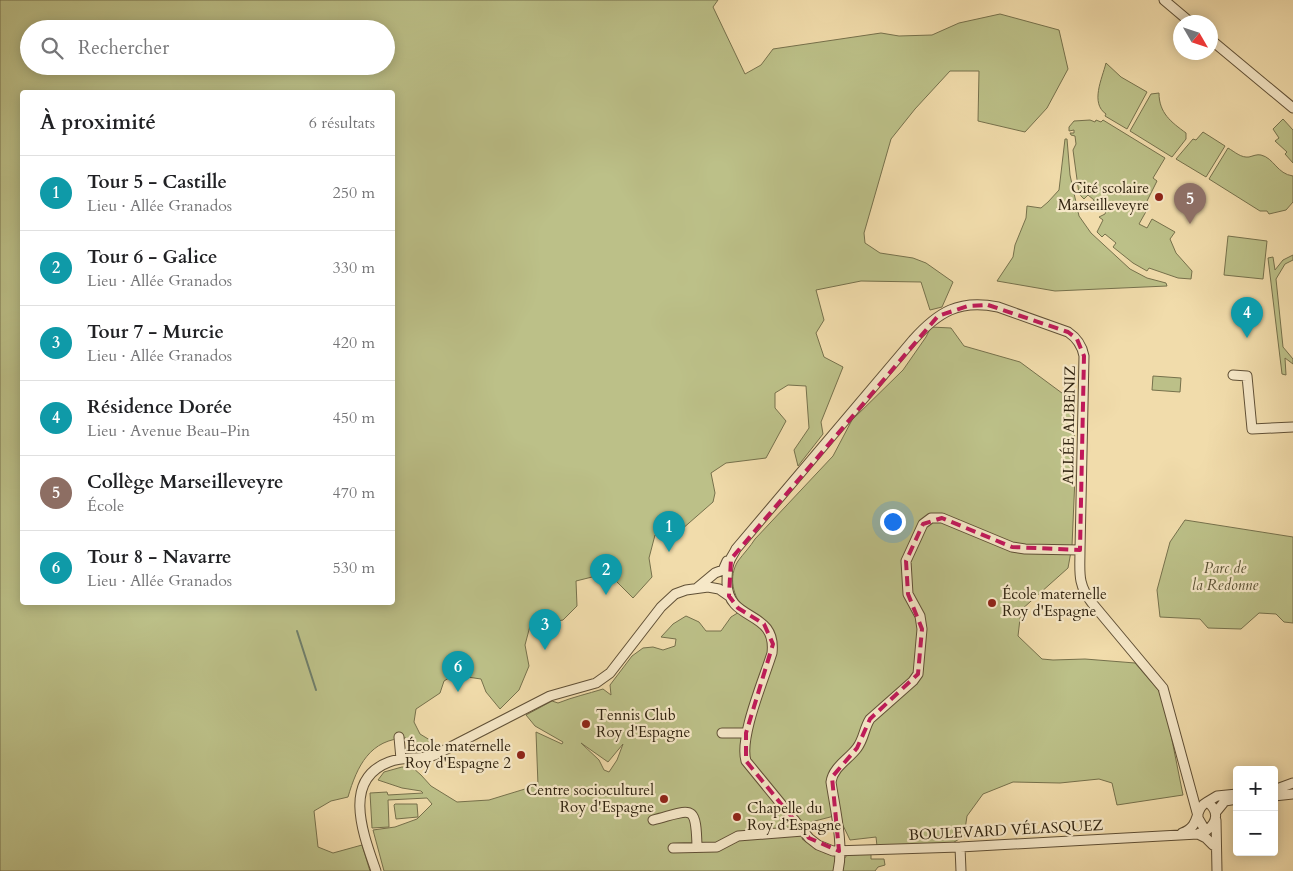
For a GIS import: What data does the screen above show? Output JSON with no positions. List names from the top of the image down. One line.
{"streets":{"street":["ALLÉE ALBENIZ","BOULEVARD VÉLASQUEZ"]},"crossings":[["ALLÉE ALBENIZ","BOULEVARD VÉLASQUEZ"]],"parks":["Parc de la Redonne"],"places":["Cité scolaire Marseilleveyre","École maternelle Roy d'Espagne","Tennis Club Roy d'Espagne","École maternelle Roy d'Espagne 2","Centre socioculturel Roy d'Espagne","Chapelle du Roy d’Espagne"],"north":"bottom right","page":{"search":"Rechercher","heading":["À proximité","6 résultats"],"list":[{"mark":"1","name":"Tour 5 - Castille","note":"Lieu · Allée Granados","value":"250 m"},{"mark":"2","name":"Tour 6 - Galice","note":"Lieu · Allée Granados","value":"330 m"},{"mark":"3","name":"Tour 7 - Murcie","note":"Lieu · Allée Granados","value":"420 m"},{"mark":"4","name":"Résidence Dorée","note":"Lieu · Avenue Beau-Pin","value":"450 m"},{"mark":"5","name":"Collège Marseilleveyre","note":"École","value":"470 m"},{"mark":"6","name":"Tour 8 - Navarre","note":"Lieu · Allée Granados","value":"530 m"}],"pins":["5","4","1","2","3","6"],"map_buttons":["+","−"]}}
